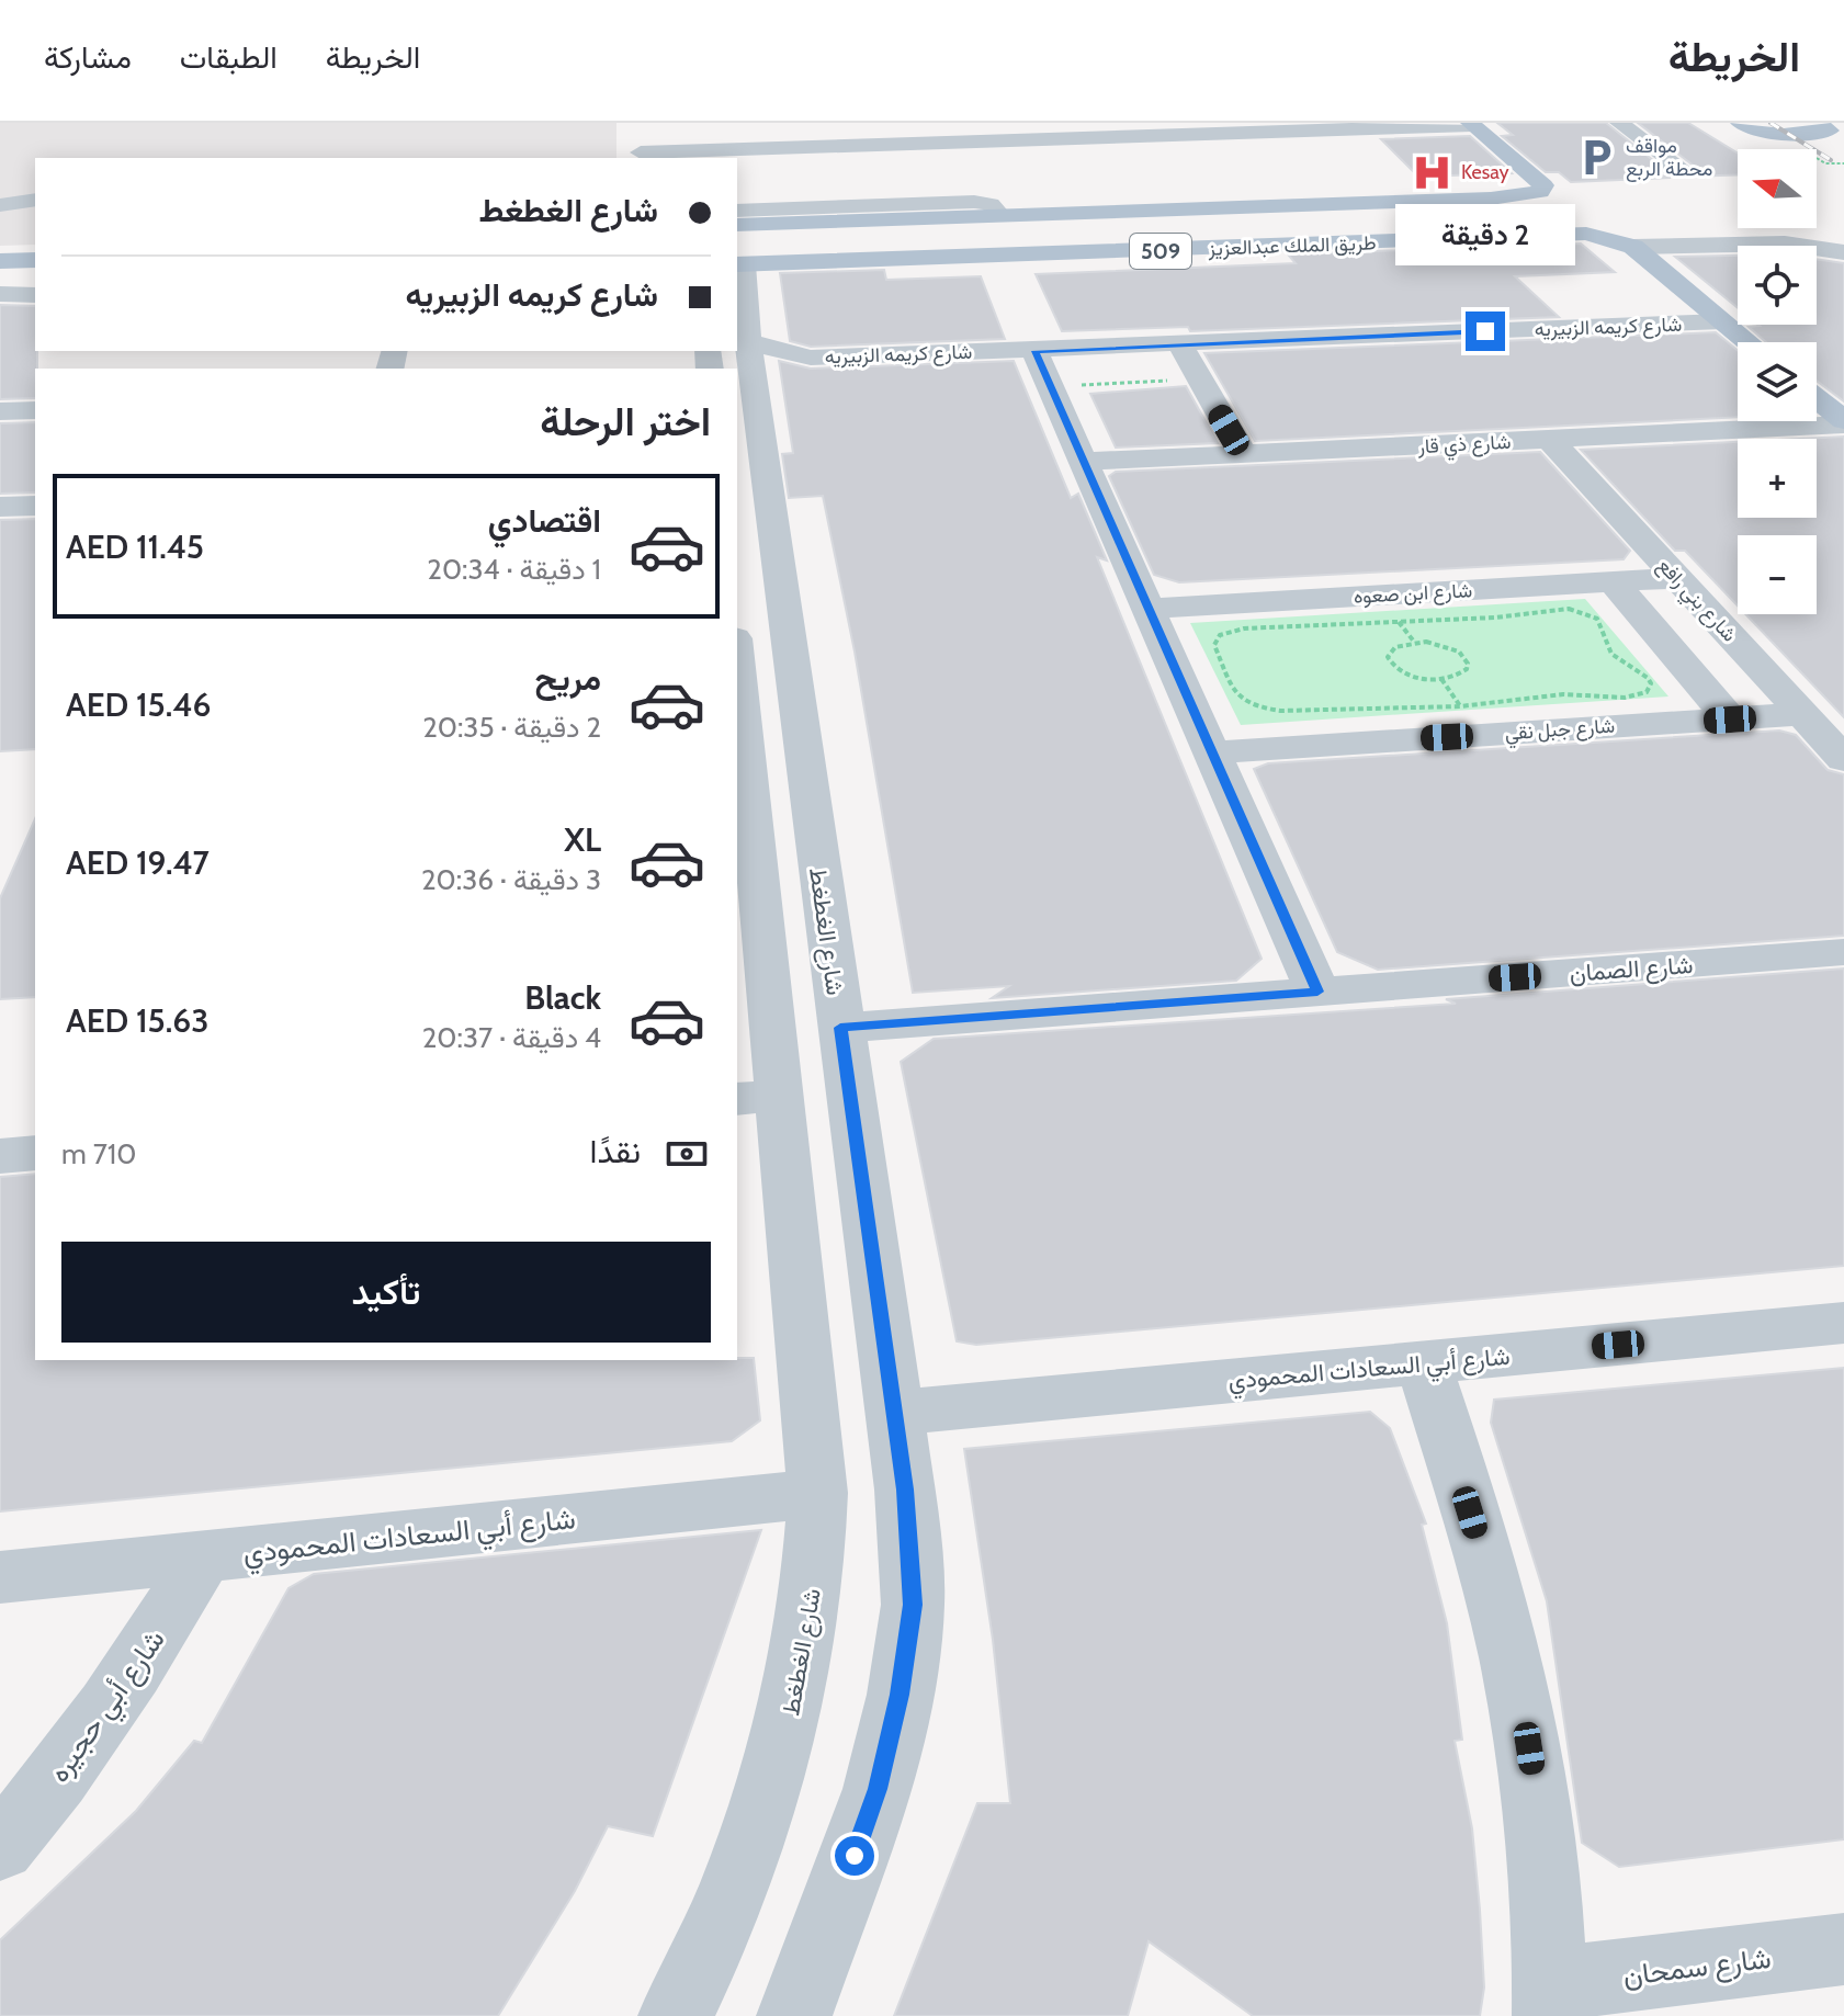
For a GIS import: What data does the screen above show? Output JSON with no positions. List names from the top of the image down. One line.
{"streets":{"main road":["طريق الملك عبدالعزيز","509"],"street":["شارع كريمه الزبيريه","شارع ذي قار","شارع ابن صعوه","شارع بني رافع","شارع جبل نقي","شارع الغطغط","شارع الصمان","شارع أبي السعادات المحمودي","شارع أبي حجيره","شارع سمحان"]},"crossings":[["شارع كريمه الزبيريه","شارع الغطغط"],["شارع ذي قار","شارع بني رافع"],["شارع ابن صعوه","شارع بني رافع"],["شارع بني رافع","شارع جبل نقي"],["شارع الغطغط","شارع الصمان"],["شارع الغطغط","شارع أبي السعادات المحمودي"],["شارع أبي السعادات المحمودي","شارع أبي حجيره"]],"places":{"parking":["مواقف محطة الربع"],"hospital":["Kesay"]},"north":"left","page":{"header":"الخريطة","nav":["الخريطة","الطبقات","مشاركة"],"map_buttons":["+","−"],"banner":["شارع الغطغط","شارع كريمه الزبيريه"],"bubble":"2 دقيقة","heading":"اختر الرحلة","list":[{"name":"اقتصادي","note":"1 دقيقة · 20:34","value":"AED 11.45"},{"name":"مريح","note":"2 دقيقة · 20:35","value":"AED 15.46"},{"name":"XL","note":"3 دقيقة · 20:36","value":"AED 19.47"},{"name":"Black","note":"4 دقيقة · 20:37","value":"AED 15.63"}],"pay":["نقدًا","710 m"],"buttons":"تأكيد"}}
